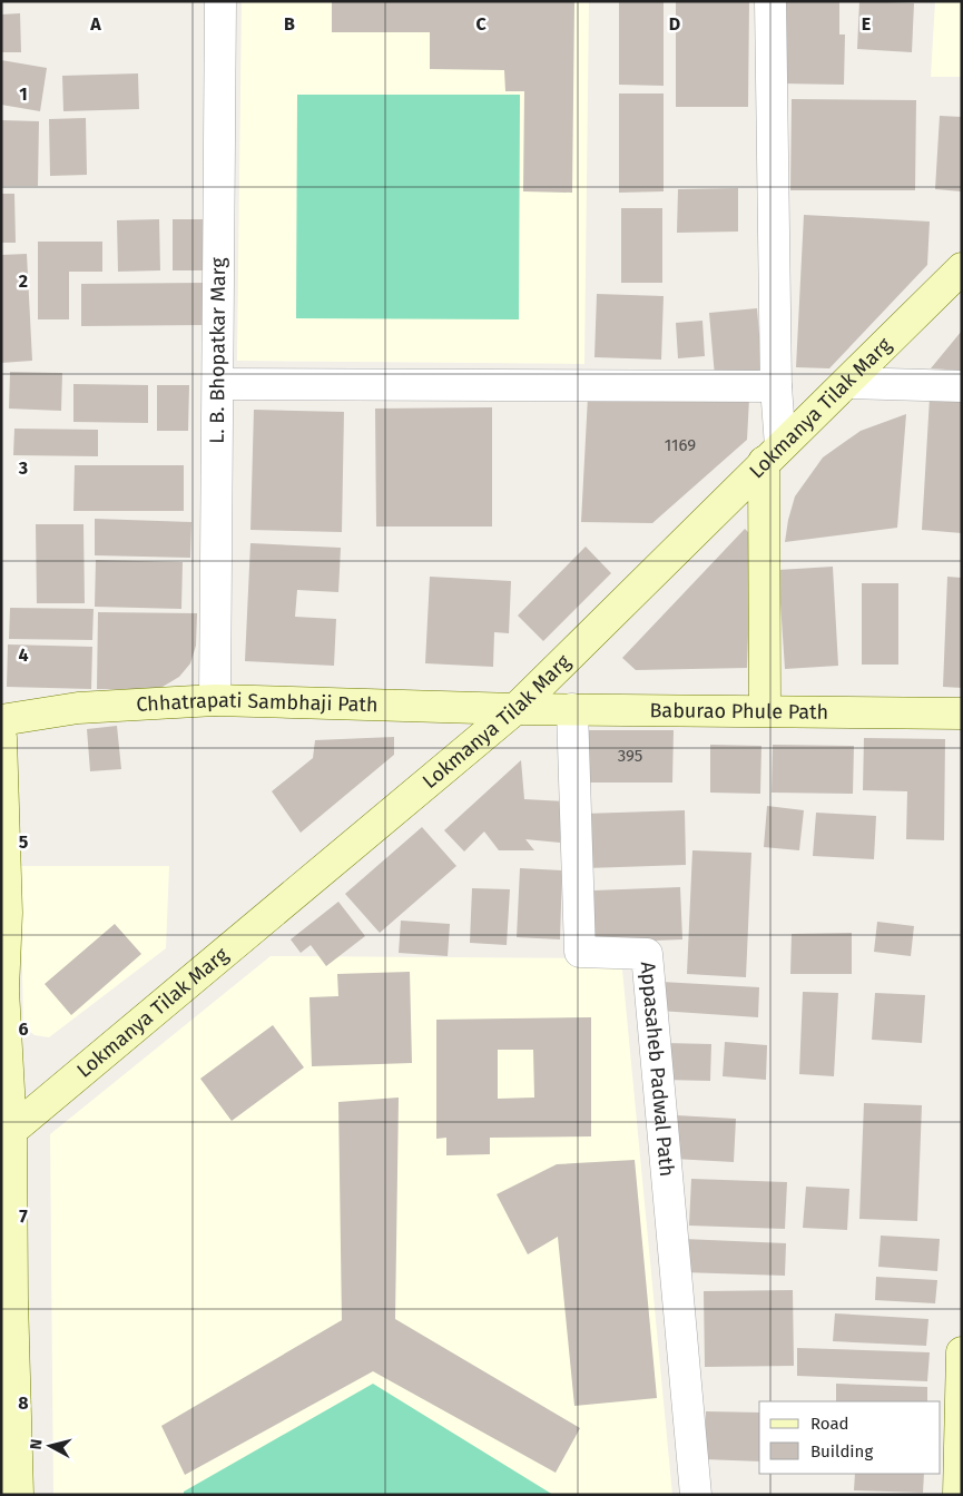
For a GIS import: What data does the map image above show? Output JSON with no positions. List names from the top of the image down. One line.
{"streets":{"street":["L. B. Bhopatkar Marg","Lokmanya Tilak Marg","Chhatrapati Sambhaji Path","Baburao Phule Path","Appasaheb Padwal Path"]},"crossings":[["L. B. Bhopatkar Marg","Chhatrapati Sambhaji Path"],["Lokmanya Tilak Marg","Chhatrapati Sambhaji Path"],["Lokmanya Tilak Marg","Baburao Phule Path"],["Chhatrapati Sambhaji Path","Baburao Phule Path"],["Baburao Phule Path","Appasaheb Padwal Path"]],"house_numbers":["1169","395"],"legend":["Road","Building"],"north":"left","grid":{"columns":["A","B","C","D","E"],"rows":["1","2","3","4","5","6","7","8"]}}
